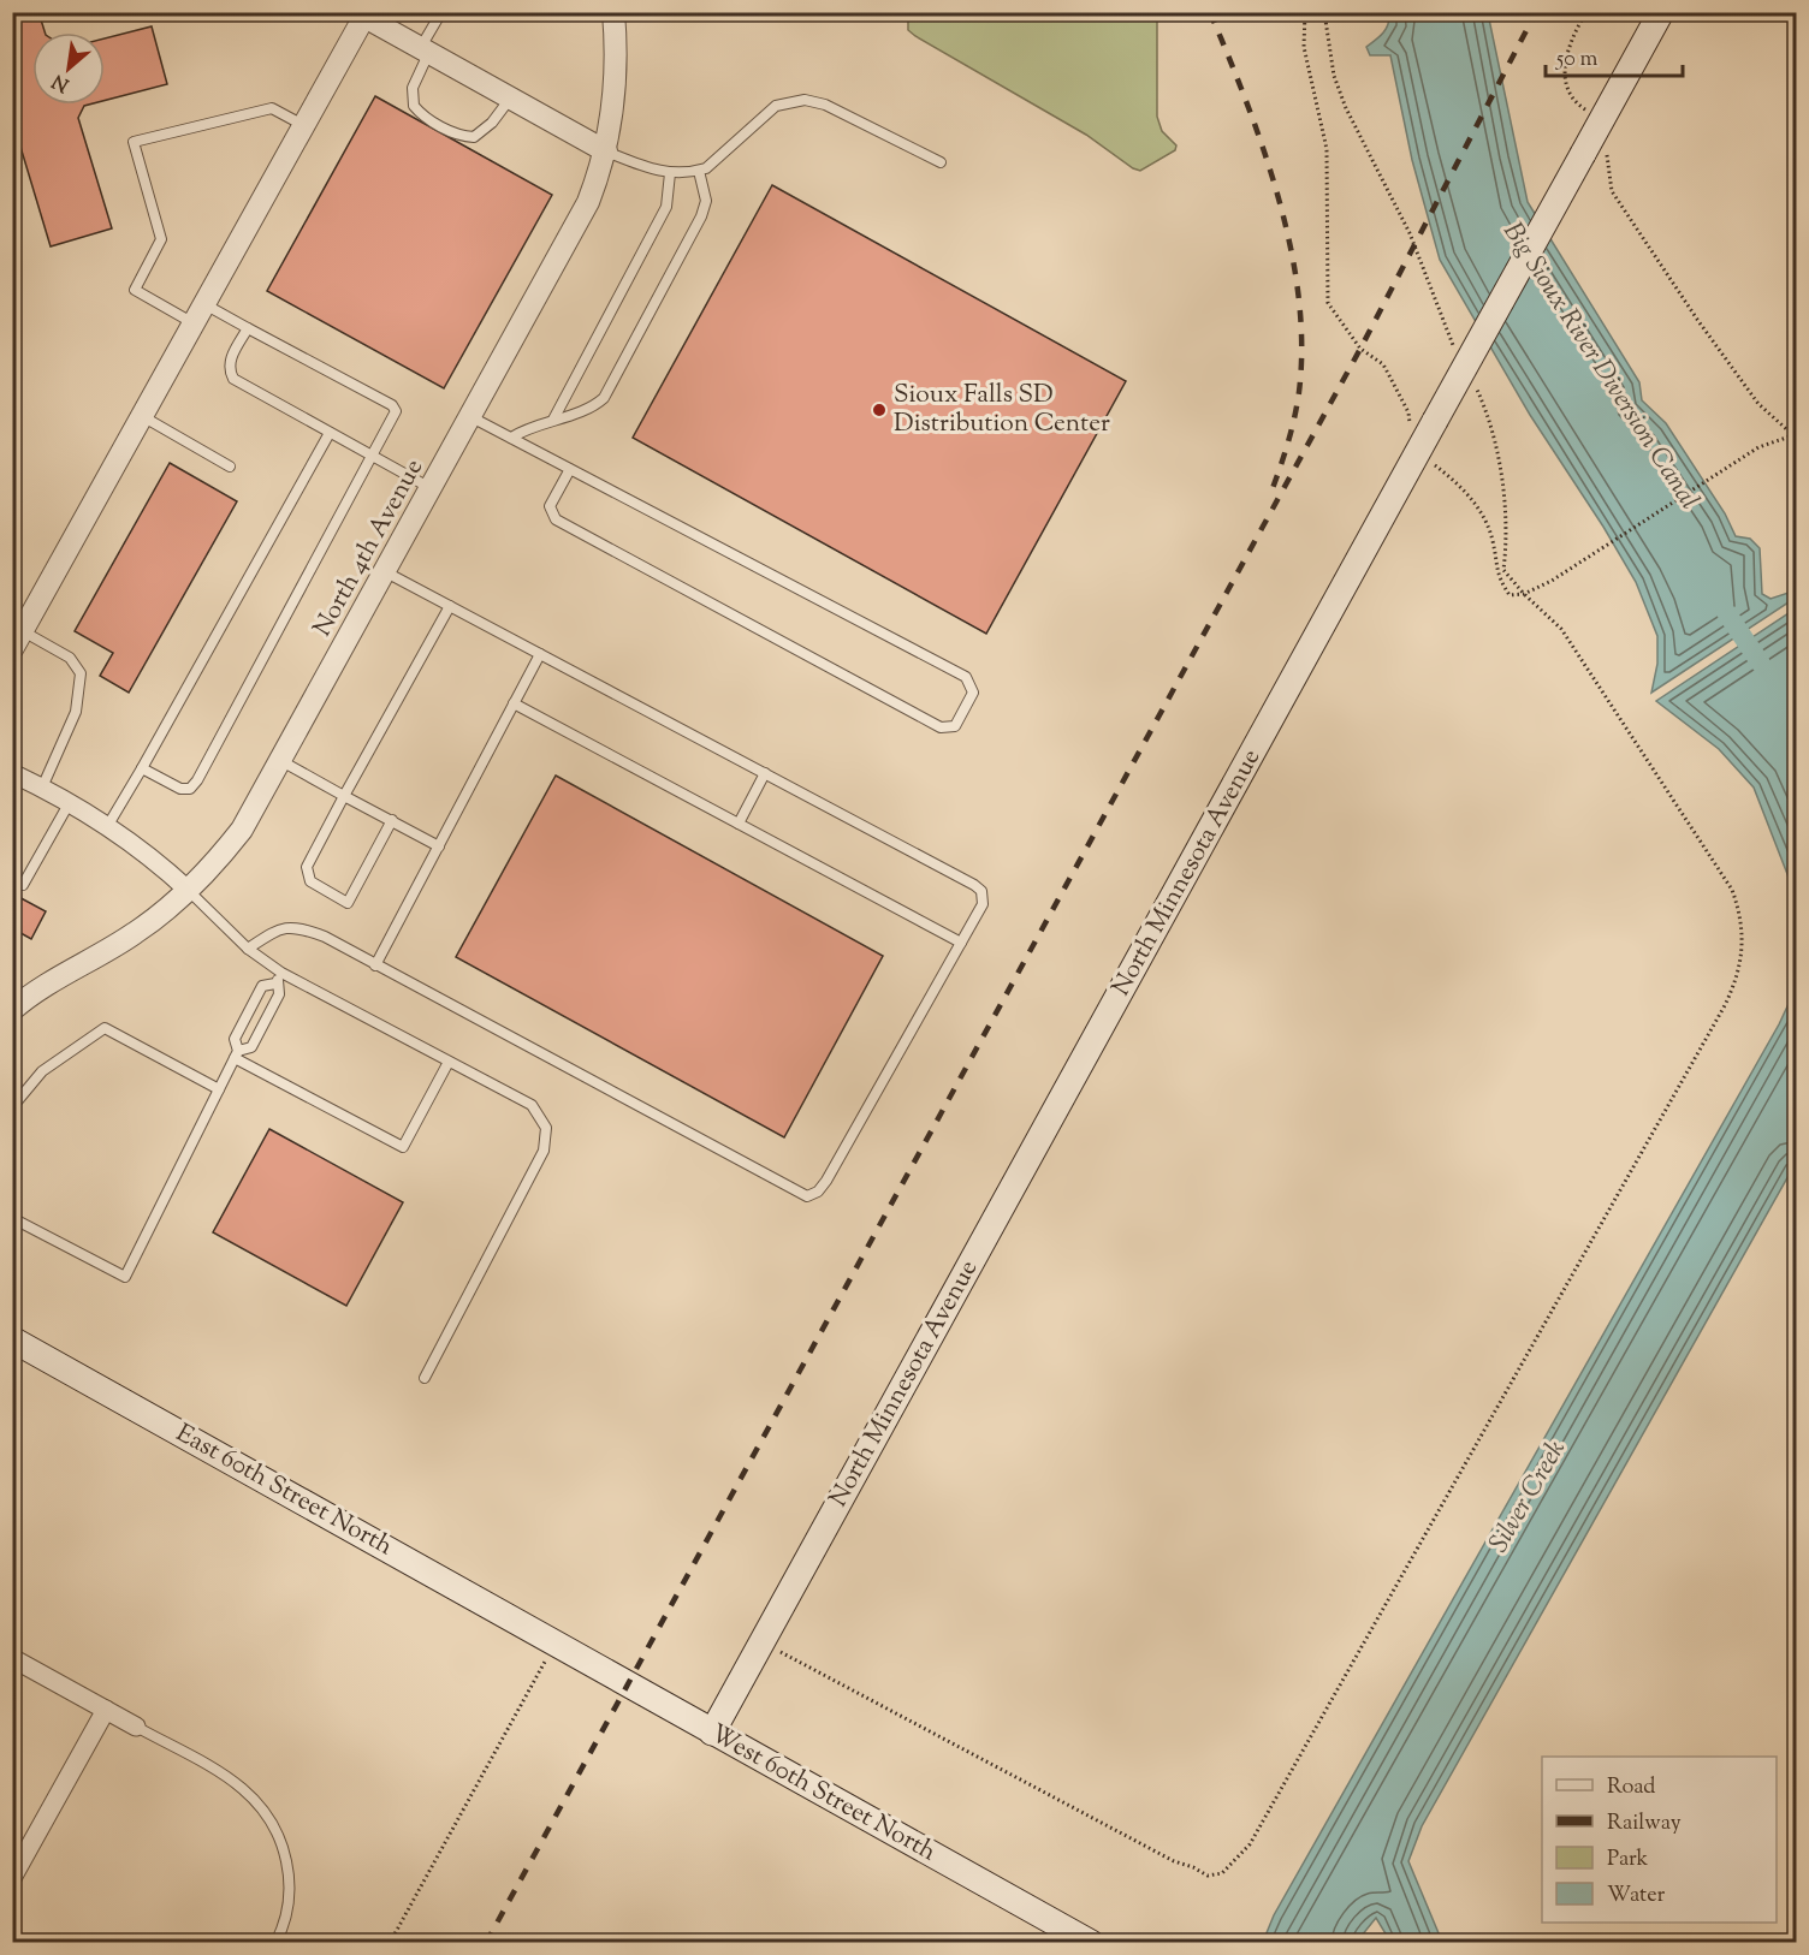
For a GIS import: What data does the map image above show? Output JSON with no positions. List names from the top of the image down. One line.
{"streets":{"main road":["North Minnesota Avenue","East 60th Street North","West 60th Street North"],"street":["North 4th Avenue"]},"crossings":[["North Minnesota Avenue","West 60th Street North"],["East 60th Street North","West 60th Street North"]],"water":["Big Sioux River Diversion Canal","Silver Creek"],"places":["Sioux Falls SD Distribution Center"],"legend":["Road","Railway","Park","Water"],"scale_bar":"50 m","north":"bottom left"}
